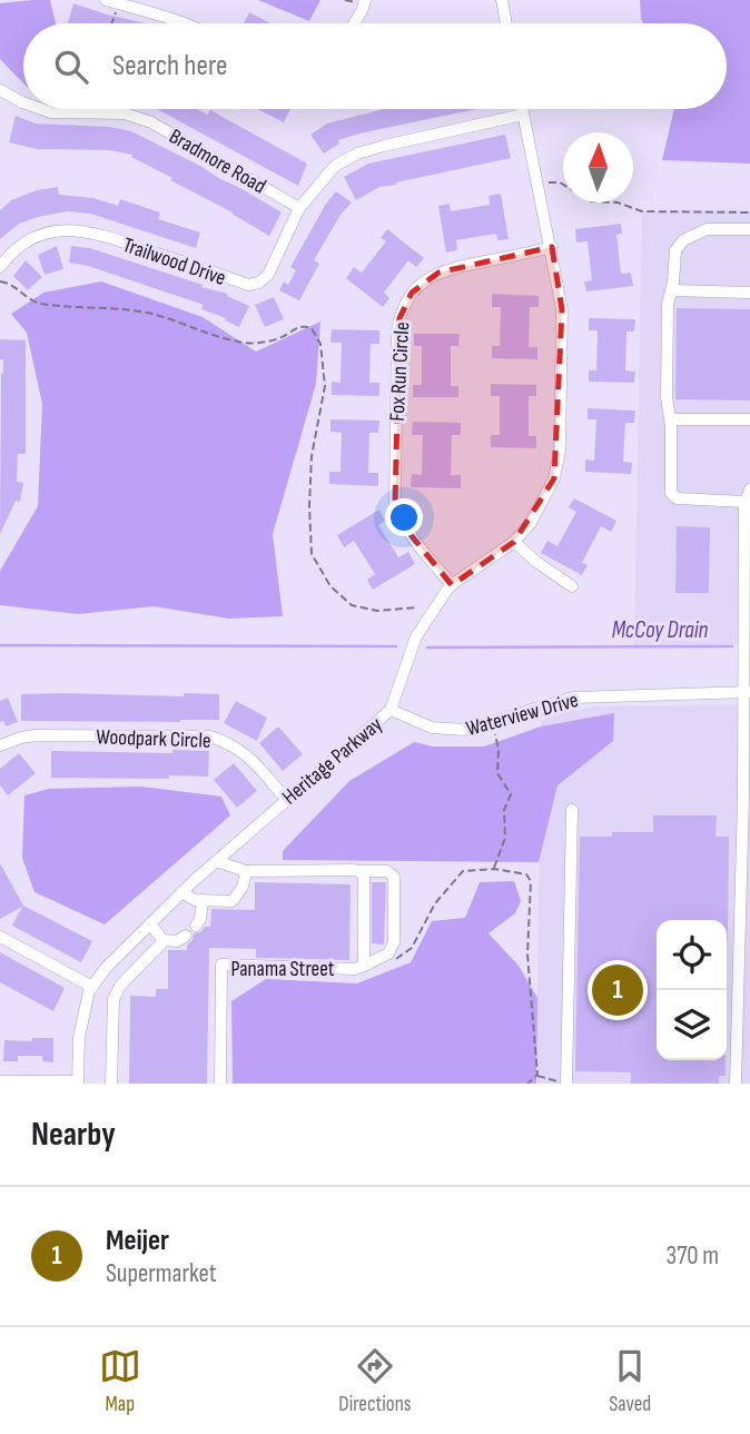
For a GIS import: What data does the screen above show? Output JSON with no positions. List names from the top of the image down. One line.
{"streets":{"street":["Bradmore Road","Trailwood Drive","Fox Run Circle","Waterview Drive","Woodpark Circle","Heritage Parkway","Panama Street"]},"crossings":[["Bradmore Road","Trailwood Drive"],["Trailwood Drive","Heritage Parkway"],["Fox Run Circle","Heritage Parkway"],["Waterview Drive","Heritage Parkway"],["Woodpark Circle","Heritage Parkway"],["Heritage Parkway","Panama Street"]],"water":["McCoy Drain"],"north":"top","page":{"search":"Search here","pins":"1","heading":"Nearby","list":[{"mark":"1","name":"Meijer","note":"Supermarket","value":"370 m"}],"nav":["Map","Directions","Saved"]}}
